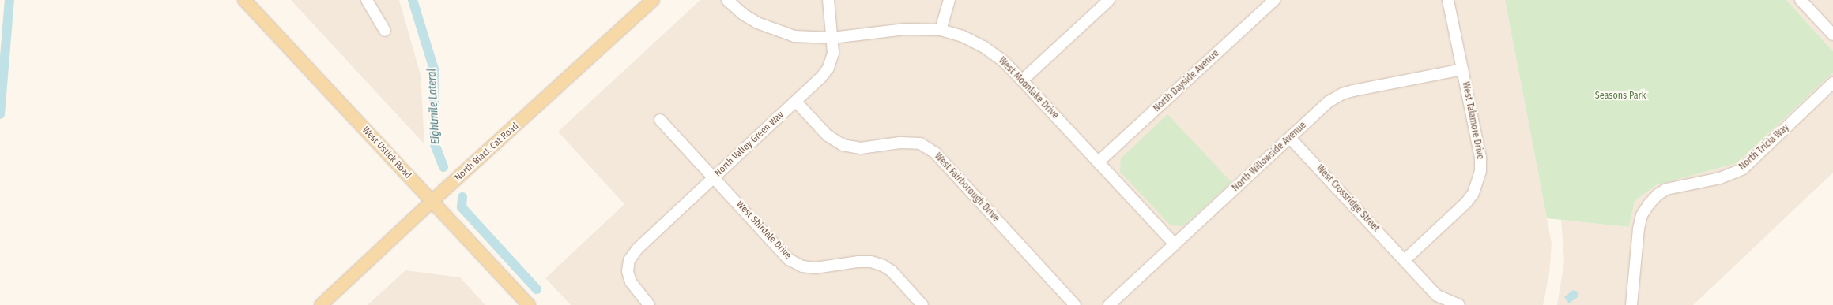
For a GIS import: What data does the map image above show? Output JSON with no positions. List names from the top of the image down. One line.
{"streets":{"main road":["North Black Cat Road","West Ustick Road"],"street":["North Dayside Avenue","West Moonlake Drive","West Talamore Drive","North Valley Green Way","North Tricia Way","North Willowside Avenue","West Fairborough Drive","West Crossridge Street","West Shirdale Drive"]},"crossings":[["North Dayside Avenue","West Moonlake Drive"],["West Moonlake Drive","North Valley Green Way"],["West Moonlake Drive","North Willowside Avenue"],["West Talamore Drive","North Willowside Avenue"],["West Talamore Drive","West Crossridge Street"],["North Valley Green Way","West Fairborough Drive"],["North Valley Green Way","West Shirdale Drive"],["North Black Cat Road","West Ustick Road"],["North Willowside Avenue","West Crossridge Street"]],"water":["Eightmile Lateral"],"parks":["Seasons Park"]}
